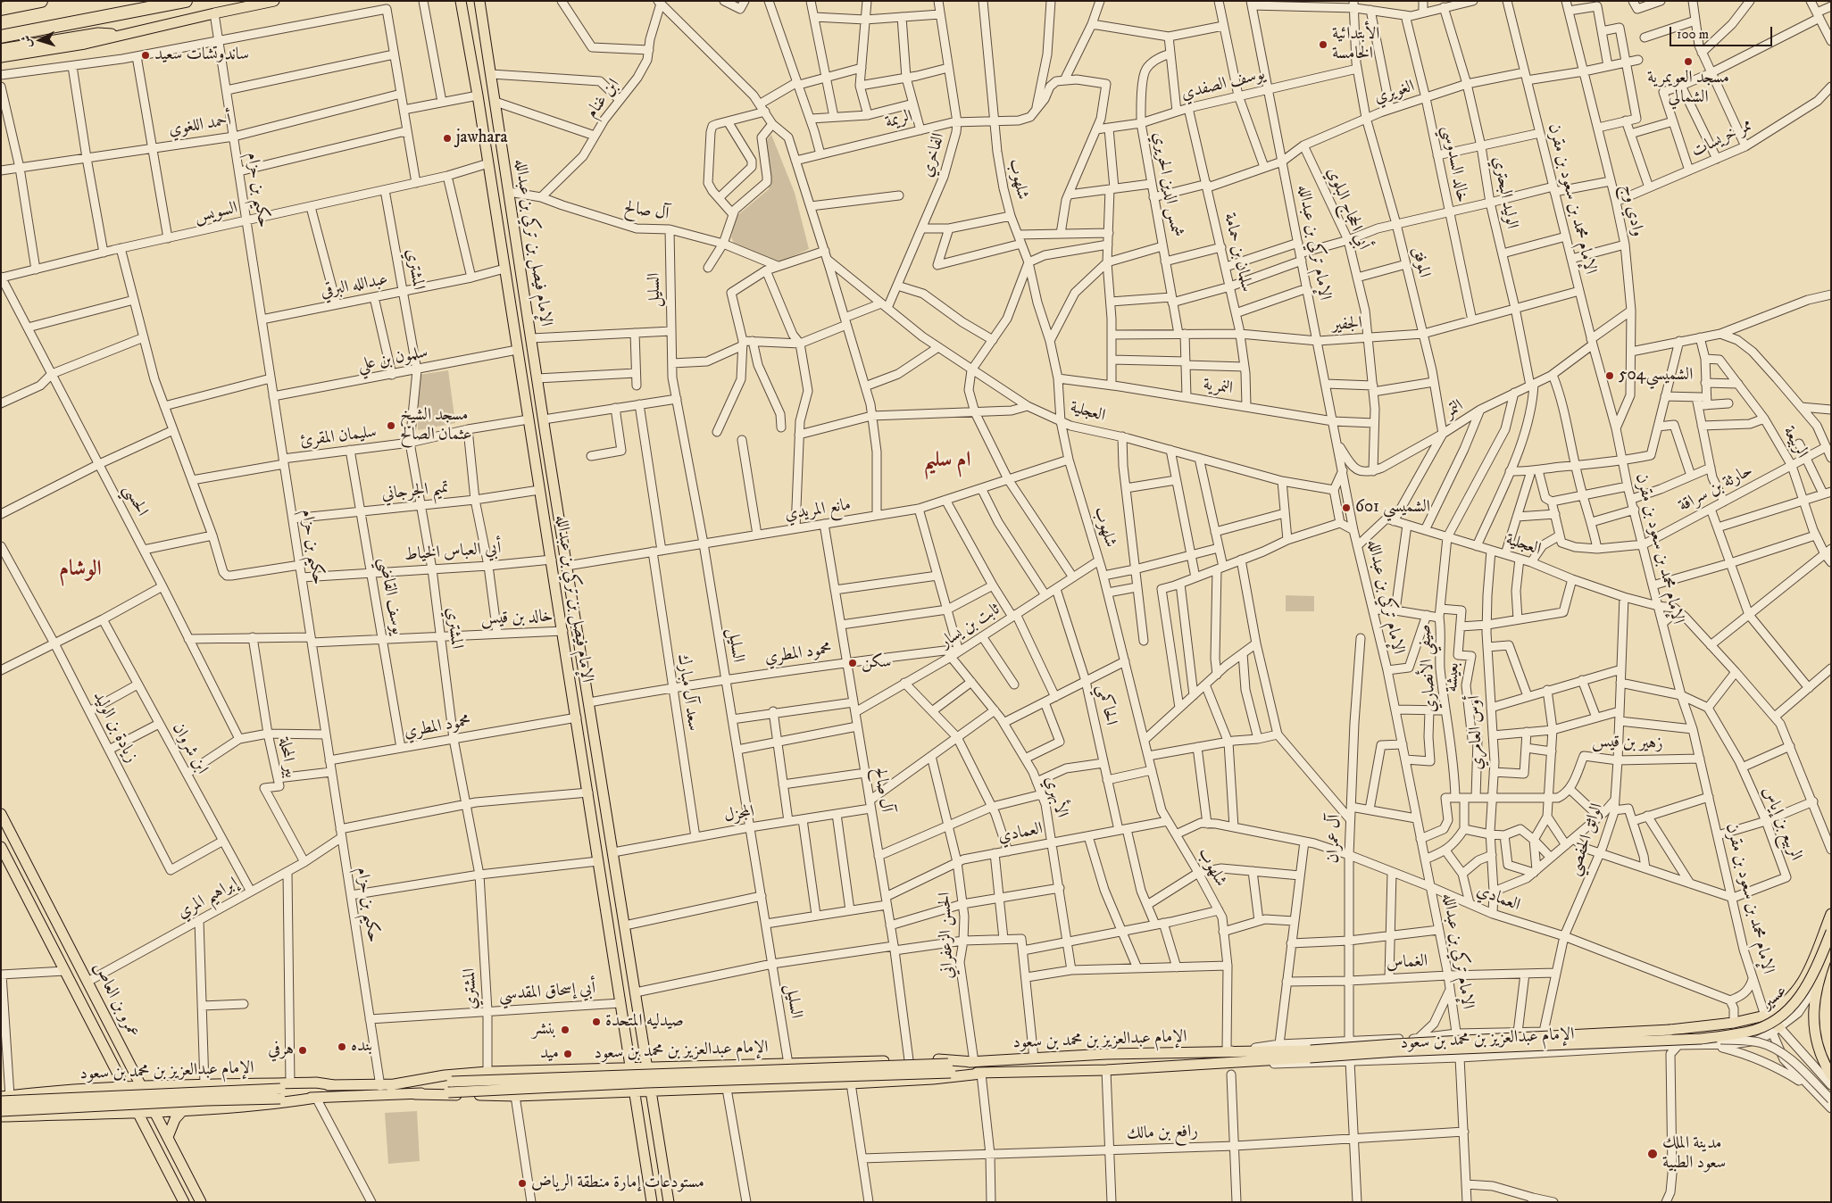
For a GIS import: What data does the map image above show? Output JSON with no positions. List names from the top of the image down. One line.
{"streets":{"main road":["الإمام فيصل بن تركي بن عبدالله","عسير","عمرو بن العاص","الإمام عبدالعزيز بن محمد بن سعود"],"street":["يوسف الصفدي","الغويري","ابن غنام","الريمة","أحمد اللغوي","ممر خريسات","الفاخري","خالد السدوسي","شلهوب","شمس الدين الحريري","حكيم بن حزام","الوليد البحتري","الإمام محمد بن سعود بن مقرن","أبي الحجاج البلوي","وادي وج","آل صالح","السويس","الإمام تركي بن عبدالله","سلمان بن حمامة","الموفق","المشتري","عبدالله البرقي","السليل","الجفير","سلمون بن علي","النمرية","التمر","العجلية","سليمان المقرئ","الربيعة","حارثة بن سراقة","تميم الجرجاني","الحسي","مانع المريدي","أبي العباس الخياط","يوسف القاضي","خالد بن قيس","ثابت بن يسار","محمود المطري","صيفي الأنصاري","بعيشة","سعد آل مبارك","الحاكمي","زيادة بن الوليد","أوس العامري","زهير بن قيس","ابن شروان","بير المحلة","الأبهري","المجزل","الربيع بن إياس","العمادي","آل عمران","الواثق الحفصي","إبراهيم المري","الحسن الزعفراني","الغماس","أبي إسحاق المقدسي","رافع بن مالك"]},"crossings":[["يوسف الصفدي","شمس الدين الحريري"],["يوسف الصفدي","الإمام تركي بن عبدالله"],["يوسف الصفدي","سلمان بن حمامة"],["يوسف الصفدي","الموفق"],["الغويري","خالد السدوسي"],["الغويري","الوليد البحتري"],["الغويري","الإمام محمد بن سعود بن مقرن"],["الغويري","أبي الحجاج البلوي"],["الغويري","وادي وج"],["الغويري","الإمام تركي بن عبدالله"],["الغويري","الموفق"],["ابن غنام","آل صالح"],["الريمة","الفاخري"],["الريمة","شلهوب"],["أحمد اللغوي","حكيم بن حزام"],["ممر خريسات","وادي وج"],["الفاخري","العجلية"],["خالد السدوسي","الجفير"],["شلهوب","النمرية"],["شلهوب","العجلية"],["شلهوب","مانع المريدي"],["شلهوب","ثابت بن يسار"],["شلهوب","العمادي"],["شلهوب","الإمام عبدالعزيز بن محمد بن سعود"],["شمس الدين الحريري","الجفير"],["شمس الدين الحريري","النمرية"],["حكيم بن حزام","السويس"],["حكيم بن حزام","عبدالله البرقي"],["حكيم بن حزام","سلمون بن علي"],["حكيم بن حزام","سليمان المقرئ"],["حكيم بن حزام","تميم الجرجاني"],["حكيم بن حزام","أبي العباس الخياط"],["حكيم بن حزام","خالد بن قيس"],["حكيم بن حزام","محمود المطري"],["حكيم بن حزام","إبراهيم المري"],["حكيم بن حزام","أبي إسحاق المقدسي"],["حكيم بن حزام","الإمام عبدالعزيز بن محمد بن سعود"],["الوليد البحتري","الجفير"],["الوليد البحتري","التمر"],["الوليد البحتري","العجلية"],["الإمام محمد بن سعود بن مقرن","وادي وج"],["الإمام محمد بن سعود بن مقرن","الجفير"],["الإمام محمد بن سعود بن مقرن","التمر"],["الإمام محمد بن سعود بن مقرن","العجلية"],["الإمام محمد بن سعود بن مقرن","حارثة بن سراقة"],["الإمام محمد بن سعود بن مقرن","زهير بن قيس"],["الإمام محمد بن سعود بن مقرن","الربيع بن إياس"],["الإمام محمد بن سعود بن مقرن","الإمام عبدالعزيز بن محمد بن سعود"],["أبي الحجاج البلوي","الجفير"],["أبي الحجاج البلوي","النمرية"],["أبي الحجاج البلوي","التمر"],["وادي وج","التمر"],["آل صالح","الإمام فيصل بن تركي بن عبدالله"],["آل صالح","السليل"],["آل صالح","مانع المريدي"],["آل صالح","ثابت بن يسار"],["آل صالح","محمود المطري"],["آل صالح","المجزل"],["آل صالح","العمادي"],["آل صالح","الإمام عبدالعزيز بن محمد بن سعود"],["السويس","الإمام فيصل بن تركي بن عبدالله"],["السويس","المشتري"],["السويس","الحسي"],["الإمام فيصل بن تركي بن عبدالله","عبدالله البرقي"],["الإمام فيصل بن تركي بن عبدالله","سلمون بن علي"],["الإمام فيصل بن تركي بن عبدالله","سليمان المقرئ"],["الإمام فيصل بن تركي بن عبدالله","تميم الجرجاني"],["الإمام فيصل بن تركي بن عبدالله","مانع المريدي"],["الإمام فيصل بن تركي بن عبدالله","أبي العباس الخياط"],["الإمام فيصل بن تركي بن عبدالله","خالد بن قيس"],["الإمام فيصل بن تركي بن عبدالله","محمود المطري"],["الإمام فيصل بن تركي بن عبدالله","المجزل"],["الإمام فيصل بن تركي بن عبدالله","إبراهيم المري"],["الإمام فيصل بن تركي بن عبدالله","أبي إسحاق المقدسي"],["الإمام فيصل بن تركي بن عبدالله","الإمام عبدالعزيز بن محمد بن سعود"],["الإمام تركي بن عبدالله","الجفير"],["الإمام تركي بن عبدالله","النمرية"],["الإمام تركي بن عبدالله","العمادي"],["الإمام تركي بن عبدالله","الغماس"],["الإمام تركي بن عبدالله","الإمام عبدالعزيز بن محمد بن سعود"],["الإمام تركي بن عبدالله","رافع بن مالك"],["سلمان بن حمامة","الجفير"],["سلمان بن حمامة","النمرية"],["الموفق","الجفير"],["الموفق","التمر"],["المشتري","عبدالله البرقي"],["المشتري","سلمون بن علي"],["المشتري","سليمان المقرئ"],["المشتري","تميم الجرجاني"],["المشتري","أبي العباس الخياط"],["المشتري","خالد بن قيس"],["المشتري","محمود المطري"],["المشتري","إبراهيم المري"],["المشتري","أبي إسحاق المقدسي"],["المشتري","الإمام عبدالعزيز بن محمد بن سعود"],["السليل","مانع المريدي"],["السليل","محمود المطري"],["السليل","المجزل"],["السليل","العمادي"],["السليل","الإمام عبدالعزيز بن محمد بن سعود"],["العجلية","صيفي الأنصاري"],["العجلية","أوس العامري"],["العجلية","الواثق الحفصي"],["سليمان المقرئ","يوسف القاضي"],["الربيعة","حارثة بن سراقة"],["تميم الجرجاني","يوسف القاضي"],["الحسي","خالد بن قيس"],["مانع المريدي","سعد آل مبارك"],["أبي العباس الخياط","يوسف القاضي"],["يوسف القاضي","خالد بن قيس"],["يوسف القاضي","محمود المطري"],["خالد بن قيس","بير المحلة"],["ثابت بن يسار","محمود المطري"],["ثابت بن يسار","الحاكمي"],["ثابت بن يسار","الأبهري"],["محمود المطري","سعد آل مبارك"],["صيفي الأنصاري","بعيشة"],["سعد آل مبارك","المجزل"],["الحاكمي","العمادي"],["زيادة بن الوليد","ابن شروان"],["أوس العامري","العمادي"],["زهير بن قيس","الواثق الحفصي"],["ابن شروان","إبراهيم المري"],["بير المحلة","إبراهيم المري"],["الأبهري","المجزل"],["الأبهري","العمادي"],["المجزل","الحسن الزعفراني"],["العمادي","آل عمران"],["العمادي","الواثق الحفصي"],["العمادي","الحسن الزعفراني"],["آل عمران","الغماس"],["آل عمران","الإمام عبدالعزيز بن محمد بن سعود"],["الواثق الحفصي","الغماس"],["الواثق الحفصي","الإمام عبدالعزيز بن محمد بن سعود"],["إبراهيم المري","عمرو بن العاص"],["الحسن الزعفراني","الإمام عبدالعزيز بن محمد بن سعود"],["عسير","الإمام عبدالعزيز بن محمد بن سعود"],["عمرو بن العاص","الإمام عبدالعزيز بن محمد بن سعود"]],"districts":["ام سليم","الوشام"],"places":["الأبتدائية الخامسة","ساندوتشات سعيد","مسجد العويمرية الشمالي","jawhara","الشميسي504","مسجد الشيخ عثمان الصالح","الشميسي 601","سكن","صيدليه المتحدة","بنشر","بنده","هرفي","ميد","مدينة الملك سعود الطبية","مستودعات إمارة منطقة الرياض"],"scale_bar":"100 m","north":"left"}
